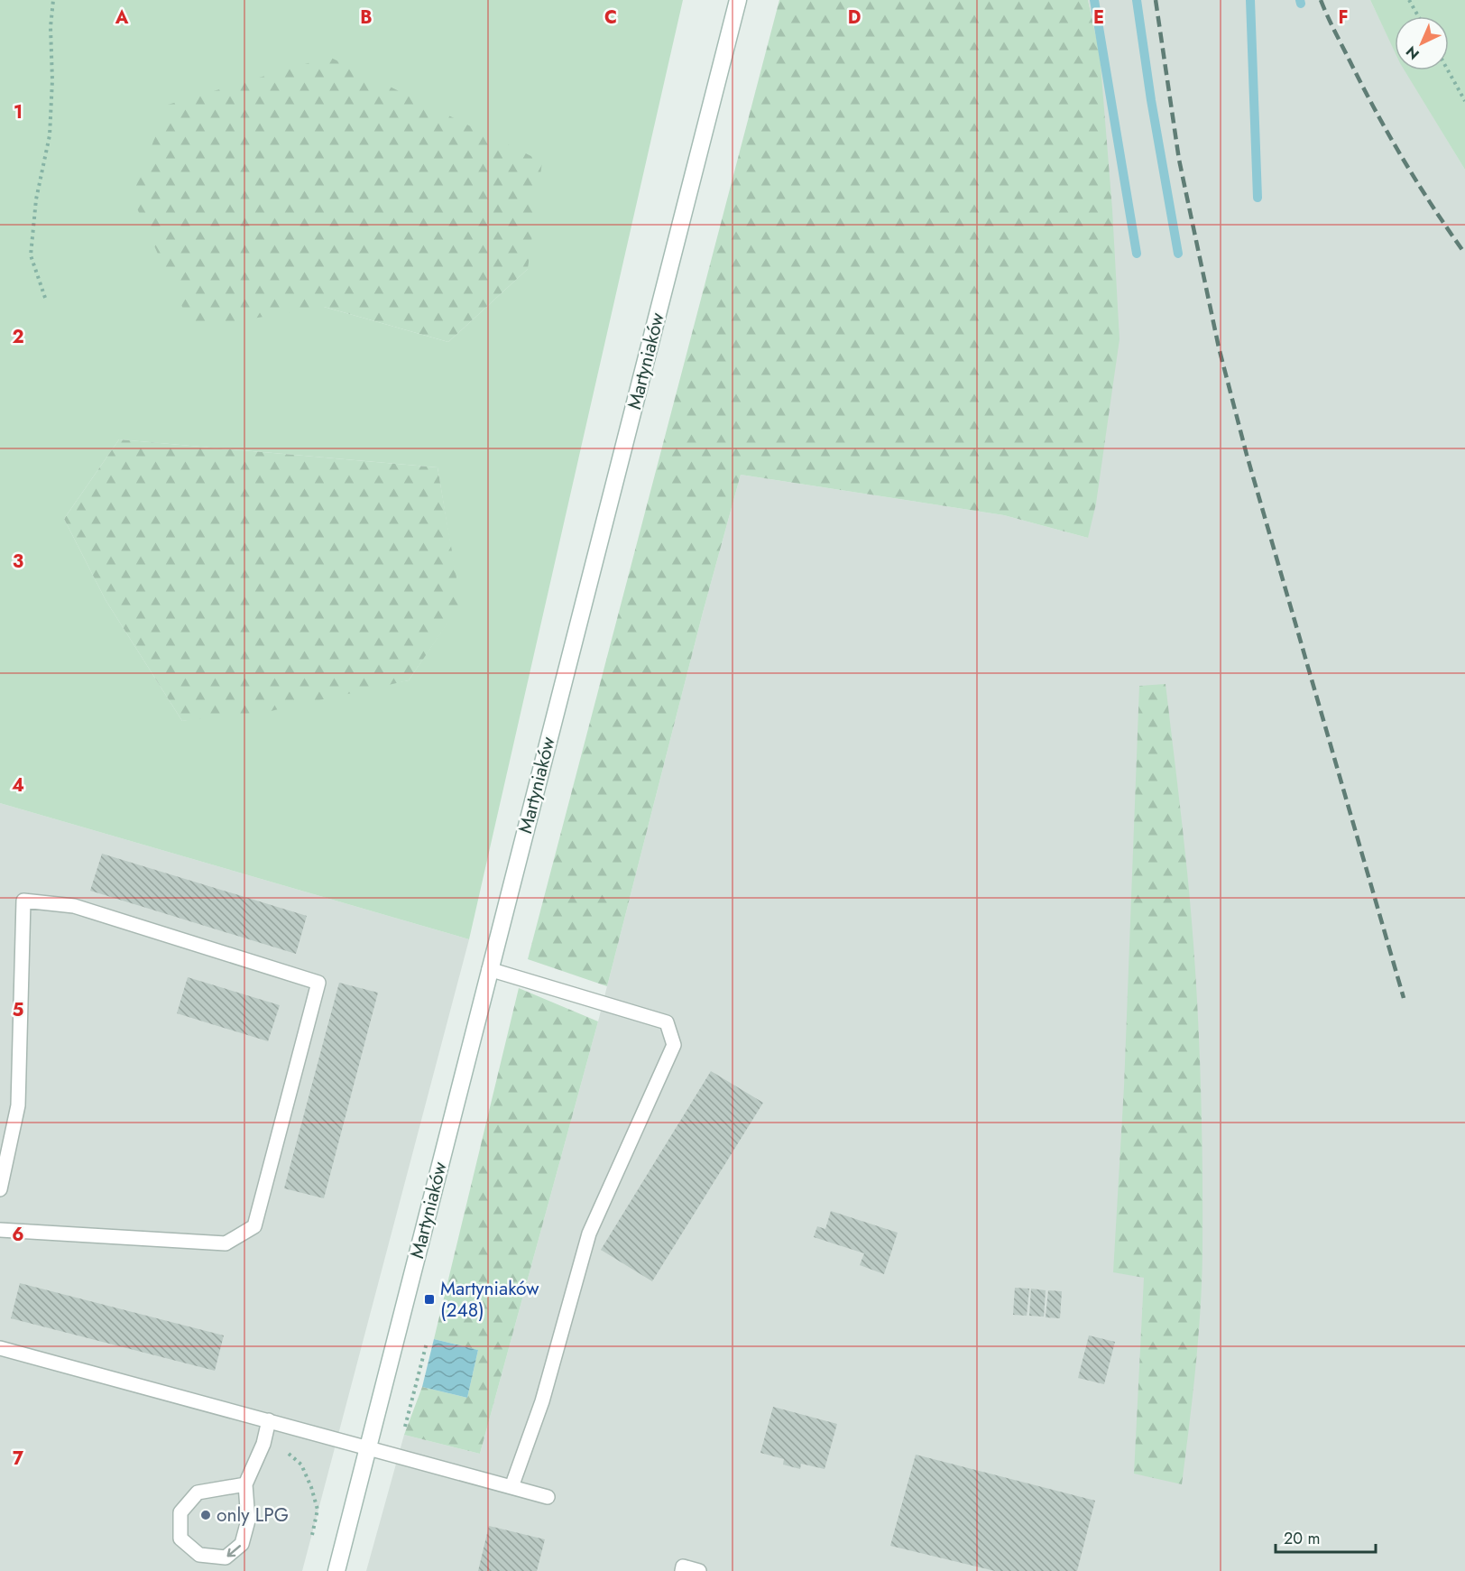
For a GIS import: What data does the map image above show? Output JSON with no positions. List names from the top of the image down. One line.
{"streets":{"main road":["Martyniaków"]},"places":{"transit":["Martyniaków (248)"],"other":["only LPG"]},"scale_bar":"20 m","north":"bottom left","grid":{"columns":["A","B","C","D","E","F"],"rows":["1","2","3","4","5","6","7"]}}
